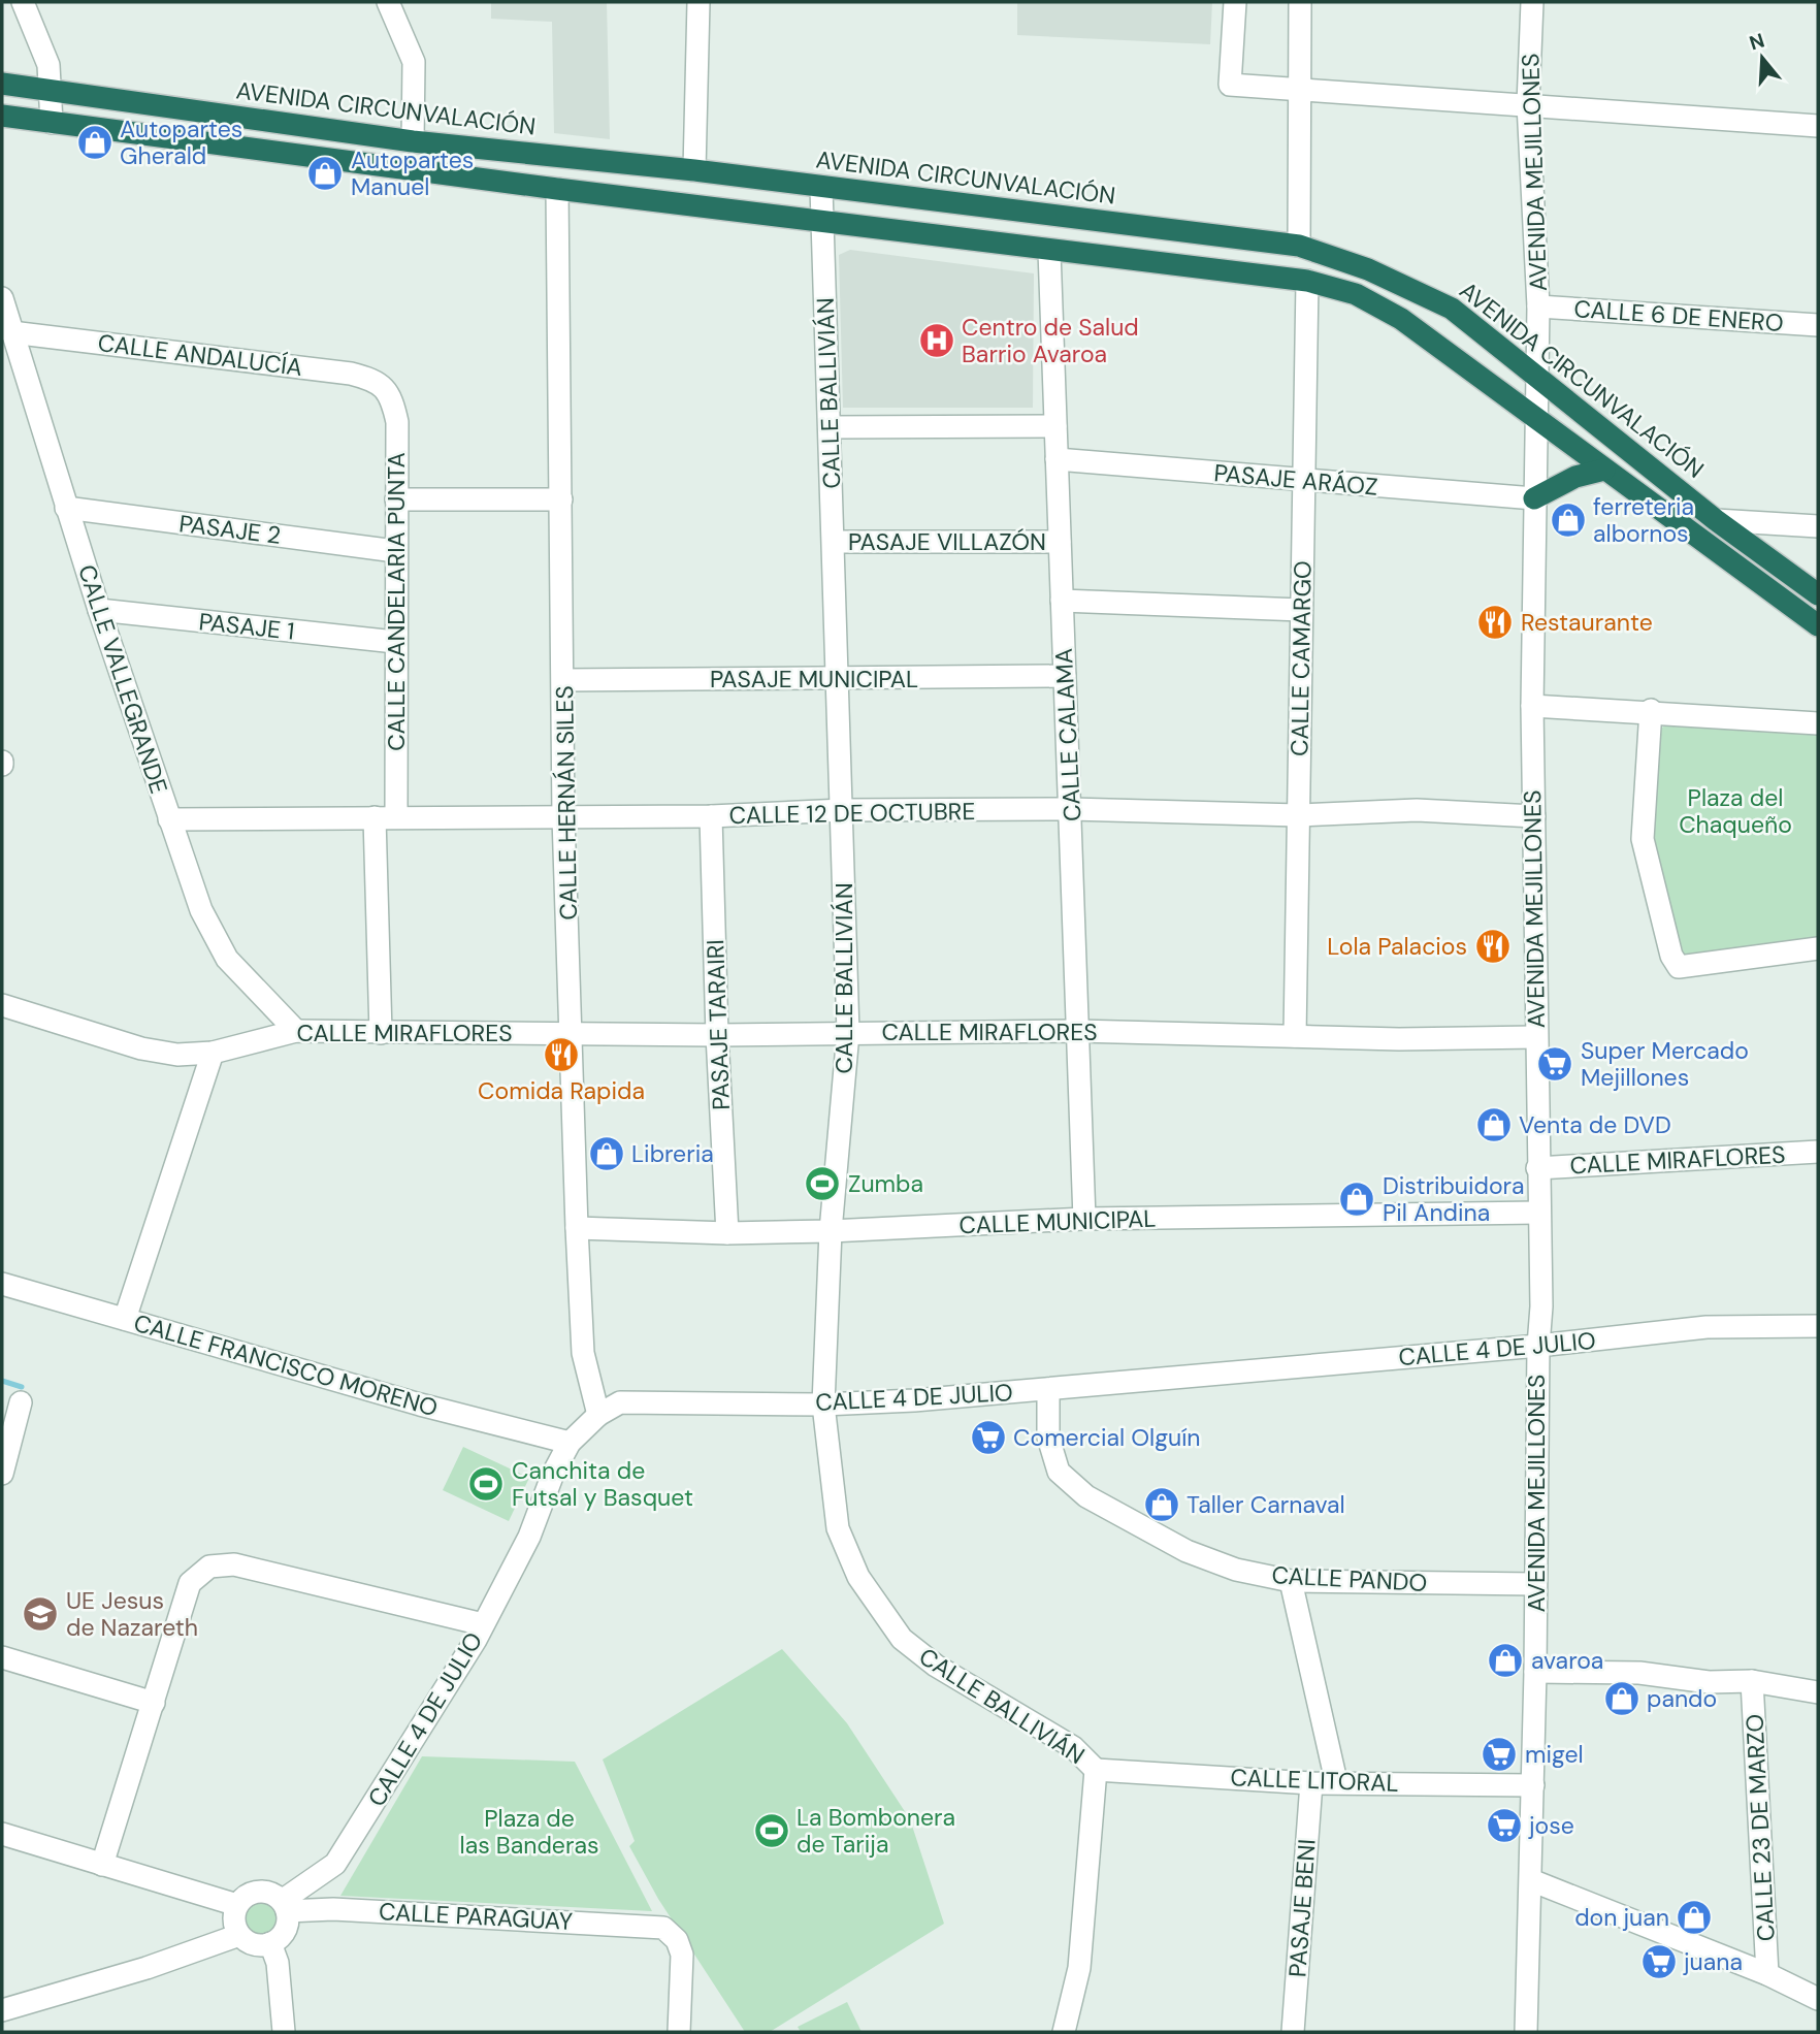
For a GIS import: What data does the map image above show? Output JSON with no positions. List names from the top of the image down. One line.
{"streets":{"highway":["AVENIDA CIRCUNVALACIÓN"],"street":["AVENIDA MEJILLONES","CALLE 6 DE ENERO","CALLE ANDALUCÍA","CALLE BALLIVIÁN","PASAJE ARÁOZ","PASAJE 2","PASAJE VILLAZÓN","CALLE CANDELARIA PUNTA","PASAJE 1","CALLE CAMARGO","CALLE VALLEGRANDE","PASAJE MUNICIPAL","CALLE CALAMA","CALLE HERNÁN SILES","CALLE 12 DE OCTUBRE","PASAJE TARAIRI","CALLE MIRAFLORES","CALLE MUNICIPAL","CALLE 4 DE JULIO","CALLE FRANCISCO MORENO","CALLE PANDO","CALLE LITORAL","CALLE 23 DE MARZO","PASAJE BENI","CALLE PARAGUAY"]},"crossings":[["AVENIDA CIRCUNVALACIÓN","AVENIDA MEJILLONES"],["AVENIDA CIRCUNVALACIÓN","CALLE BALLIVIÁN"],["AVENIDA MEJILLONES","CALLE 6 DE ENERO"],["AVENIDA MEJILLONES","PASAJE ARÁOZ"],["AVENIDA MEJILLONES","CALLE 12 DE OCTUBRE"],["AVENIDA MEJILLONES","CALLE MIRAFLORES"],["AVENIDA MEJILLONES","CALLE MUNICIPAL"],["AVENIDA MEJILLONES","CALLE 4 DE JULIO"],["AVENIDA MEJILLONES","CALLE PANDO"],["AVENIDA MEJILLONES","CALLE LITORAL"],["CALLE ANDALUCÍA","CALLE CANDELARIA PUNTA"],["CALLE ANDALUCÍA","CALLE VALLEGRANDE"],["CALLE BALLIVIÁN","PASAJE VILLAZÓN"],["CALLE BALLIVIÁN","PASAJE MUNICIPAL"],["CALLE BALLIVIÁN","CALLE 12 DE OCTUBRE"],["CALLE BALLIVIÁN","CALLE MIRAFLORES"],["CALLE BALLIVIÁN","CALLE MUNICIPAL"],["CALLE BALLIVIÁN","CALLE 4 DE JULIO"],["CALLE BALLIVIÁN","CALLE LITORAL"],["PASAJE ARÁOZ","CALLE CAMARGO"],["PASAJE ARÁOZ","CALLE CALAMA"],["PASAJE 2","CALLE CANDELARIA PUNTA"],["PASAJE 2","CALLE VALLEGRANDE"],["PASAJE VILLAZÓN","CALLE CALAMA"],["CALLE CANDELARIA PUNTA","PASAJE 1"],["CALLE CANDELARIA PUNTA","CALLE 12 DE OCTUBRE"],["CALLE CANDELARIA PUNTA","CALLE MIRAFLORES"],["PASAJE 1","CALLE VALLEGRANDE"],["CALLE CAMARGO","CALLE 12 DE OCTUBRE"],["CALLE CAMARGO","CALLE MIRAFLORES"],["CALLE VALLEGRANDE","CALLE 12 DE OCTUBRE"],["CALLE VALLEGRANDE","CALLE MIRAFLORES"],["PASAJE MUNICIPAL","CALLE CALAMA"],["PASAJE MUNICIPAL","CALLE HERNÁN SILES"],["CALLE CALAMA","CALLE 12 DE OCTUBRE"],["CALLE CALAMA","CALLE MIRAFLORES"],["CALLE CALAMA","CALLE MUNICIPAL"],["CALLE HERNÁN SILES","CALLE 12 DE OCTUBRE"],["CALLE HERNÁN SILES","CALLE MIRAFLORES"],["CALLE HERNÁN SILES","CALLE MUNICIPAL"],["CALLE HERNÁN SILES","CALLE 4 DE JULIO"],["CALLE 12 DE OCTUBRE","PASAJE TARAIRI"],["PASAJE TARAIRI","CALLE MIRAFLORES"],["PASAJE TARAIRI","CALLE MUNICIPAL"],["CALLE 4 DE JULIO","CALLE FRANCISCO MORENO"],["CALLE 4 DE JULIO","CALLE PANDO"],["CALLE 4 DE JULIO","CALLE PARAGUAY"],["CALLE LITORAL","PASAJE BENI"]],"parks":["Plaza del Chaqueño","Plaza de las Banderas"],"places":{"shop":["Autopartes Gherald","Autopartes Manuel","ferreteria albornos","Venta de DVD","Libreria","Distribuidora Pil Andina","Taller Carnaval","avaroa","pando","don juan"],"hospital":["Centro de Salud Barrio Avaroa"],"restaurant":["Restaurante","Lola Palacios","Comida Rapida"],"supermarket":["Super Mercado Mejillones","Comercial Olguín","migel","jose","juana"],"sports":["Zumba","Canchita de Futsal y Basquet","La Bombonera de Tarija"],"school or university":["UE Jesus de Nazareth"]},"north":"top"}
